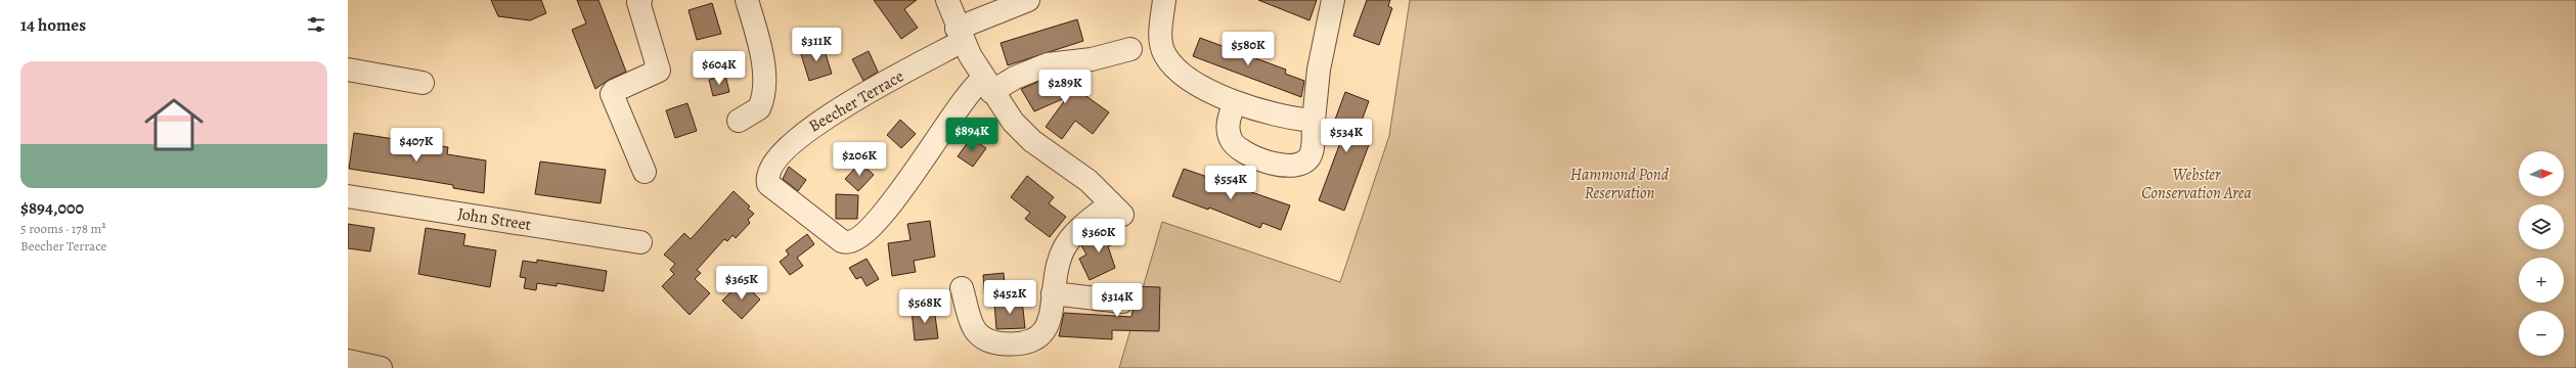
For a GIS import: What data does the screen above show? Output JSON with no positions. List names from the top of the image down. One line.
{"streets":{"street":["Beecher Terrace","John Street"]},"parks":["Hammond Pond Reservation","Webster Conservation Area"],"north":"right","page":{"heading":"14 homes","price":["$311K","$580K","$604K","$289K","$894K","$534K","$407K","$206K","$554K","$360K","$365K","$452K","$314K","$568K"],"list":[{"name":"$894,000","note":"5 rooms · 178 m² · Beecher Terrace"}],"map_buttons":["+","−"]}}
